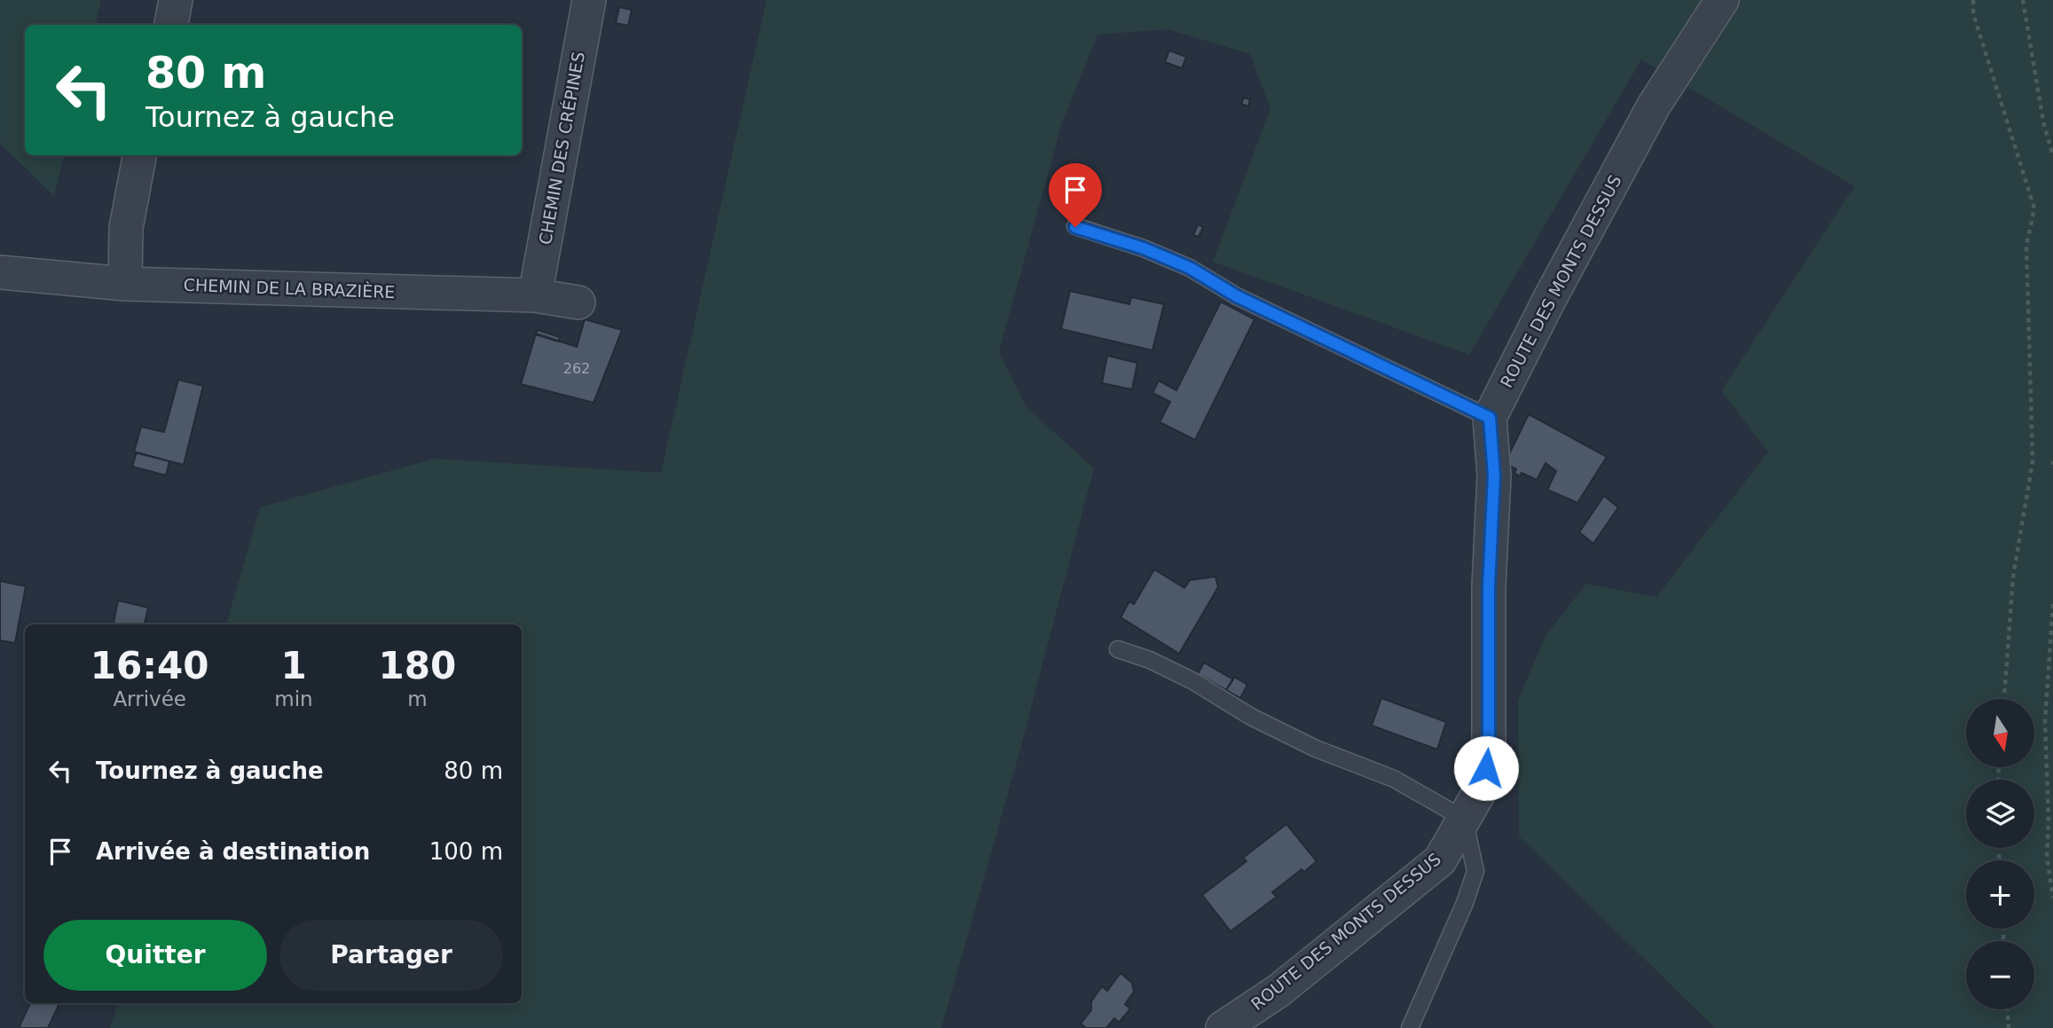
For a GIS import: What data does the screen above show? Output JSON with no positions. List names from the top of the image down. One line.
{"streets":{"street":["CHEMIN DES CRÉPINES","ROUTE DES MONTS DESSUS","CHEMIN DE LA BRAZIÈRE"]},"crossings":[["CHEMIN DES CRÉPINES","CHEMIN DE LA BRAZIÈRE"]],"house_numbers":["262"],"north":"bottom","page":{"turn":["80 m","Tournez à gauche"],"eta":["16:40","Arrivée","1","min","180","m"],"map_buttons":["+","−"],"list":[{"name":"Tournez à gauche","value":"80 m"},{"name":"Arrivée à destination","value":"100 m"}],"buttons":["Quitter","Partager"]}}
